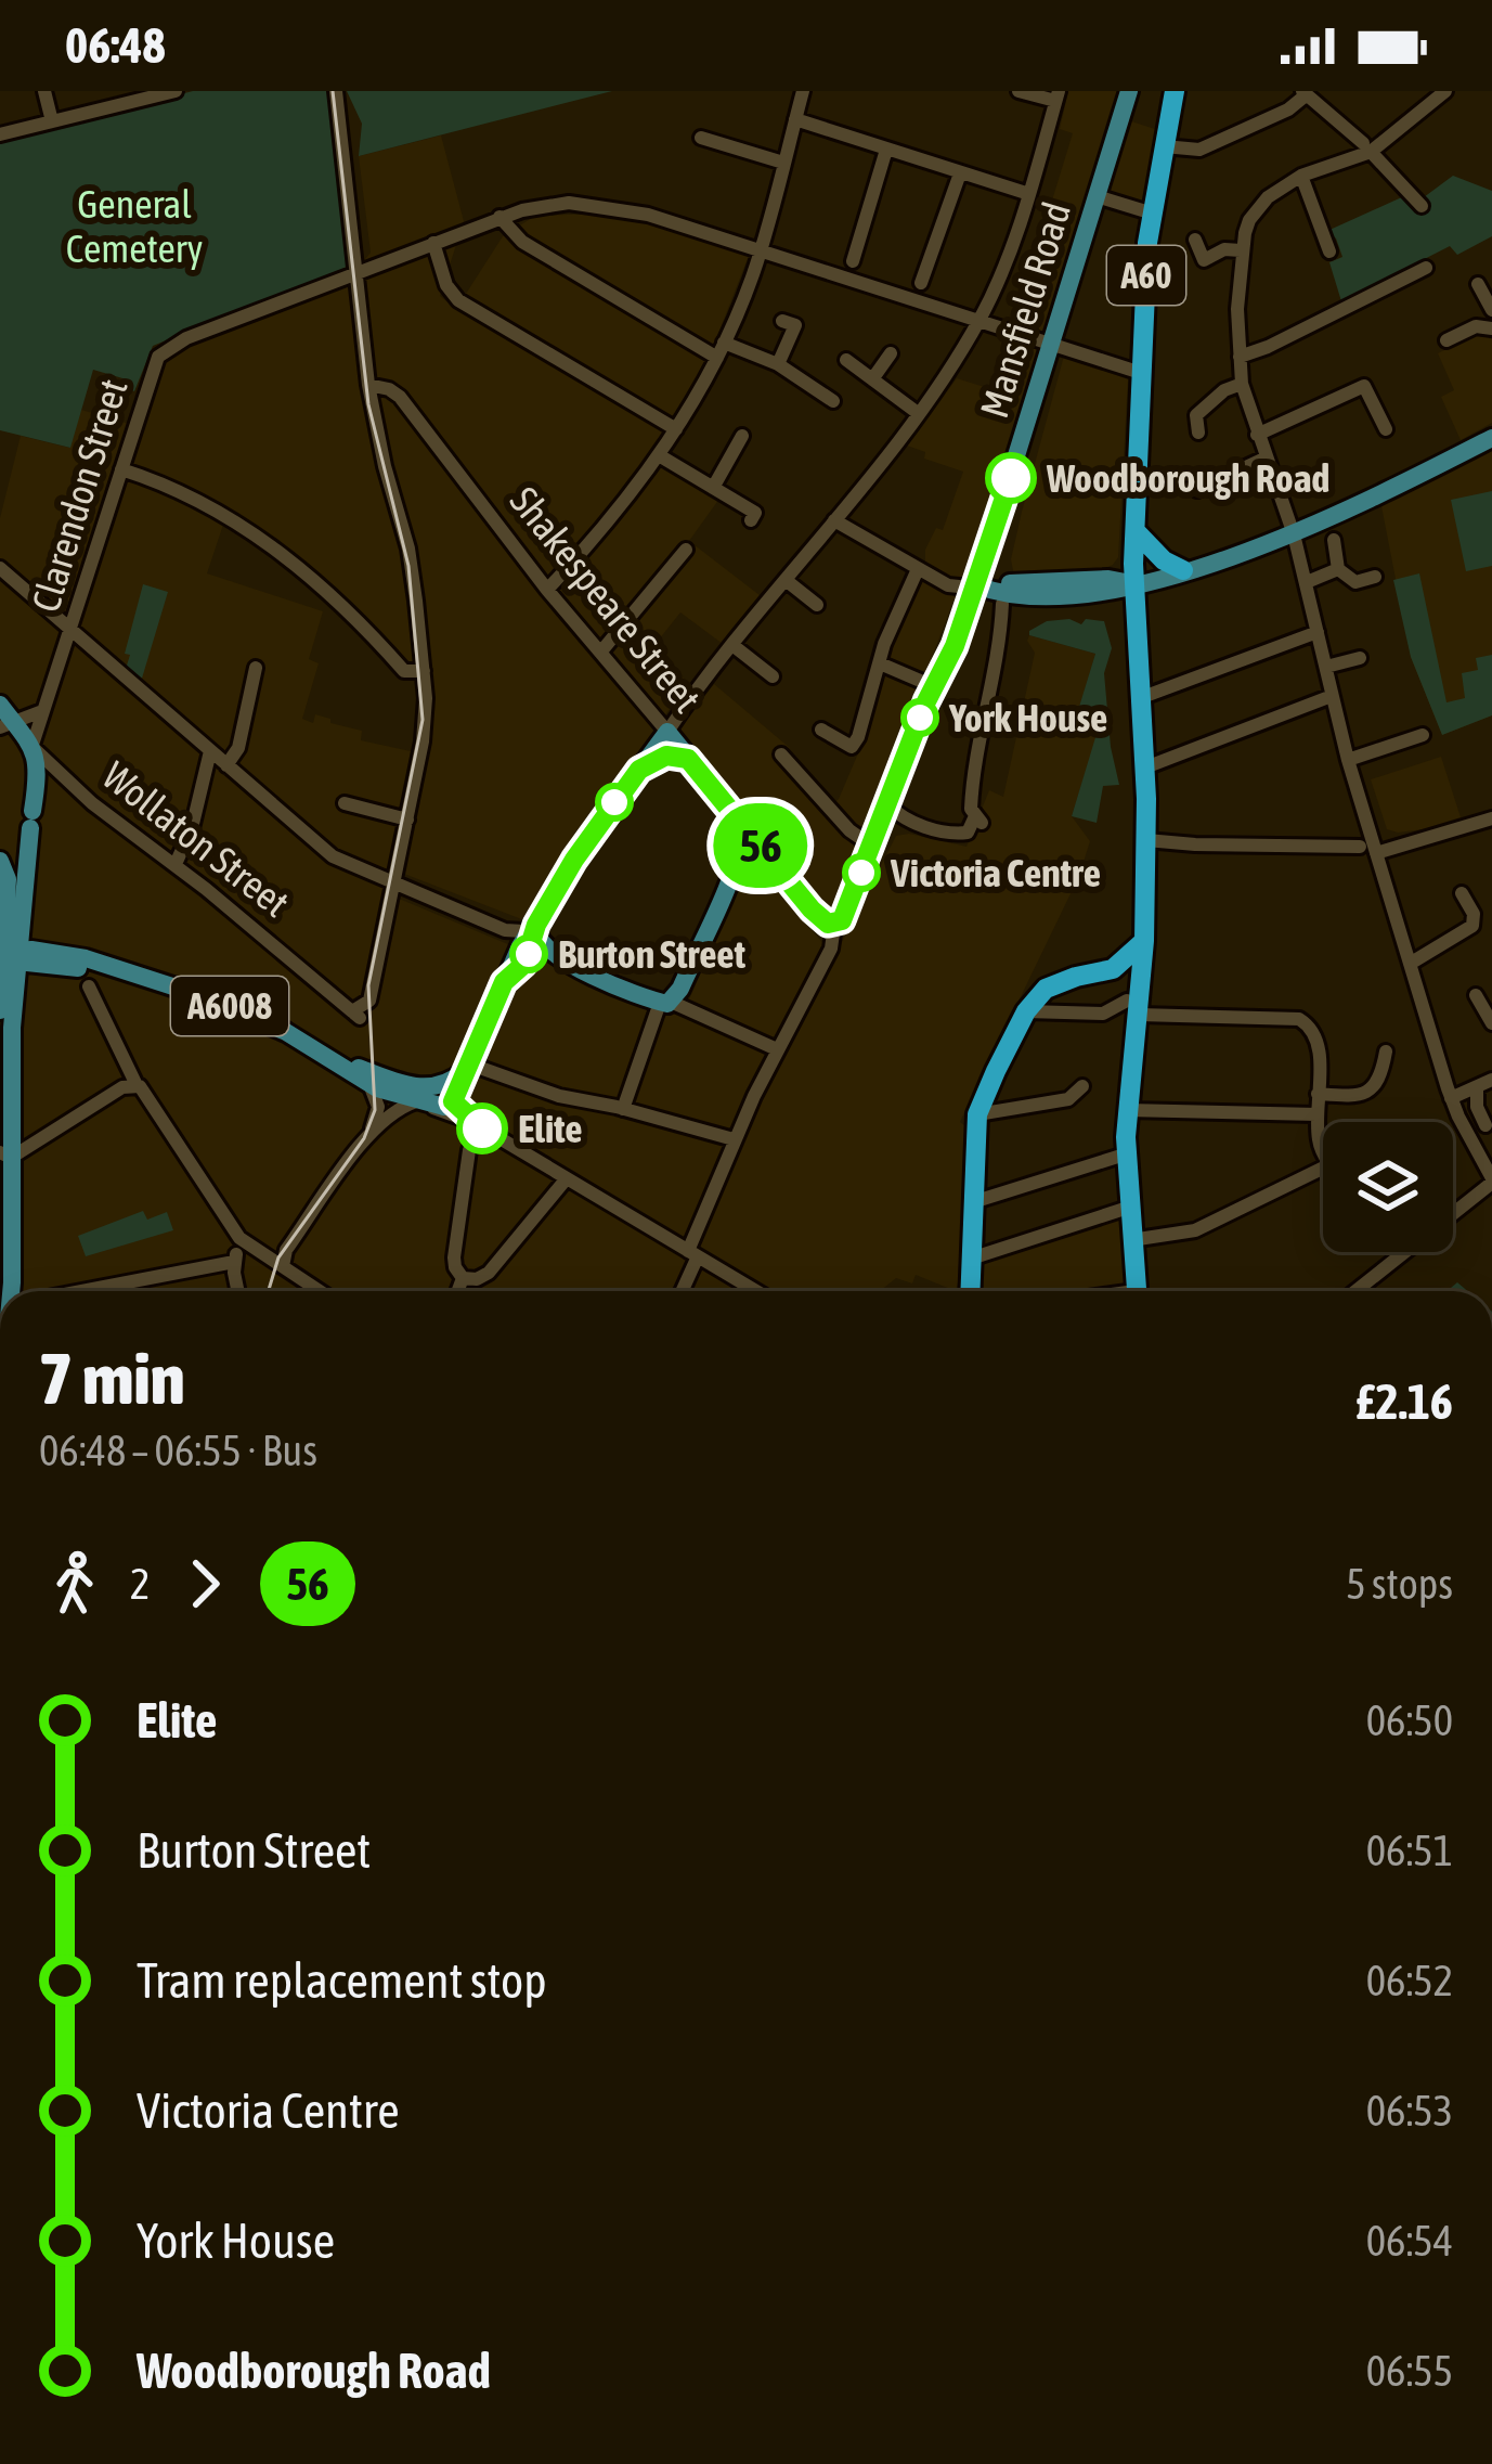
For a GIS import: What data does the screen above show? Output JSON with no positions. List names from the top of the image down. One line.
{"streets":{"highway":["A60"],"main road":["Mansfield Road","Shakespeare Street","Wollaton Street","A6008"],"street":["Clarendon Street"]},"crossings":[["A60","Clarendon Street"],["Mansfield Road","Clarendon Street"],["Mansfield Road","Shakespeare Street"],["Clarendon Street","Wollaton Street"]],"parks":["General Cemetery"],"places":["Woodborough Road","York House","Victoria Centre","Burton Street","Elite"],"lines":["bus line 56"],"page":{"status":"06:48","on_map":"56","heading":["7 min","06:48 – 06:55 · Bus","£2.16"],"legs":["2","56","5 stops"],"list":[{"name":"Elite","value":"06:50"},{"name":"Burton Street","value":"06:51"},{"name":"Tram replacement stop","value":"06:52"},{"name":"Victoria Centre","value":"06:53"},{"name":"York House","value":"06:54"},{"name":"Woodborough Road","value":"06:55"}]}}
